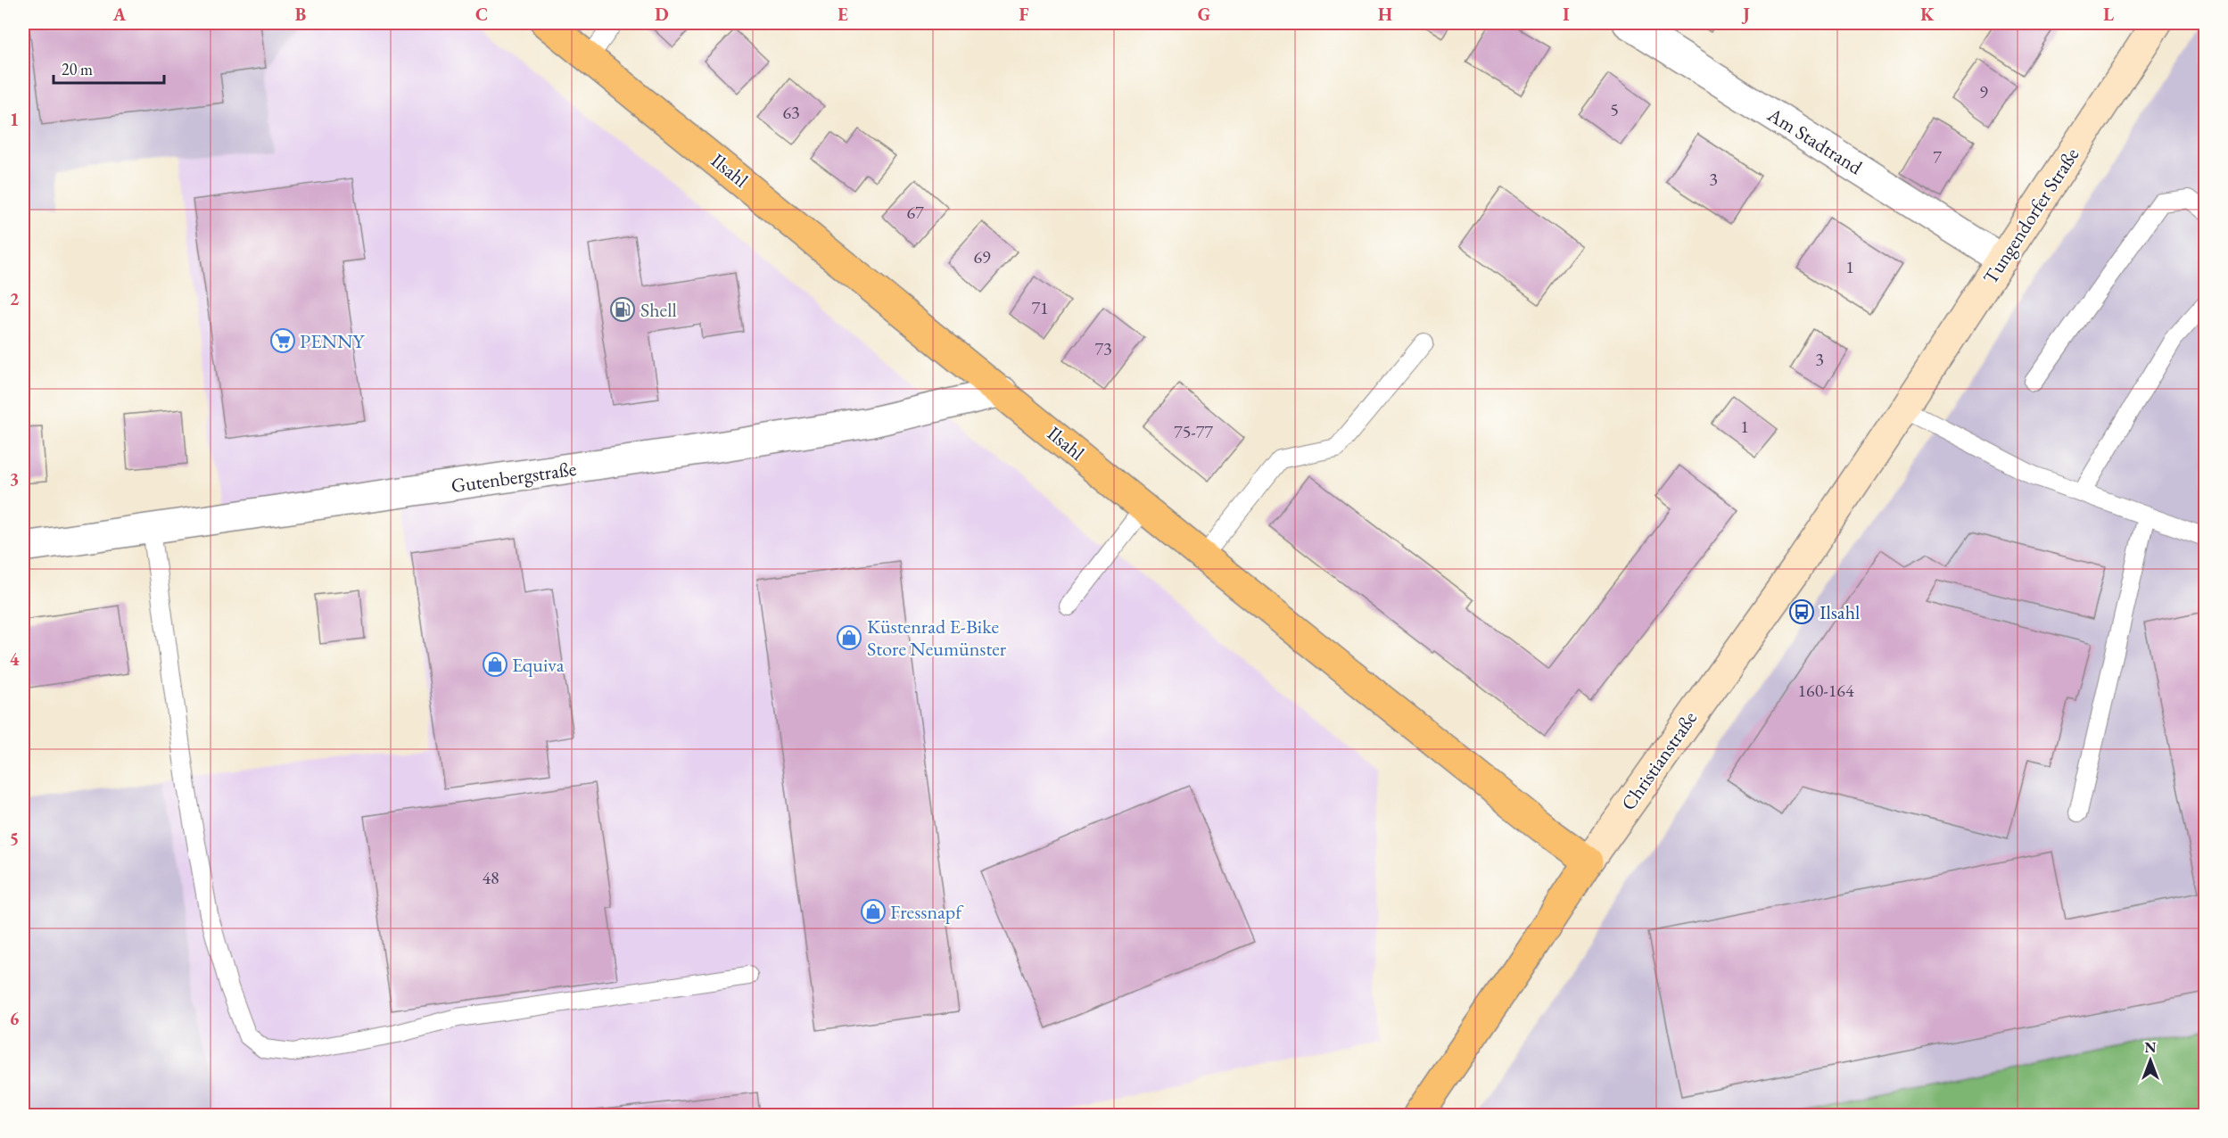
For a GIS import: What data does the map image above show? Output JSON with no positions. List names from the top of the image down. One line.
{"streets":{"main road":["Ilsahl","Tungendorfer Straße","Christianstraße"],"street":["Am Stadtrand","Gutenbergstraße"]},"crossings":[["Am Stadtrand","Tungendorfer Straße"],["Ilsahl","Gutenbergstraße"],["Ilsahl","Christianstraße"],["Tungendorfer Straße","Christianstraße"]],"places":{"fuel station":["Shell"],"supermarket":["PENNY"],"bus stop":["Ilsahl"],"shop":["Küstenrad E-Bike Store Neumünster","Equiva","Fressnapf"]},"house_numbers":["9","5","63","7","3","67","69","1","71","73","3","1","75-77","160-164","48"],"scale_bar":"20 m","north":"top","grid":{"columns":["A","B","C","D","E","F","G","H","I","J","K","L"],"rows":["1","2","3","4","5","6"]}}
